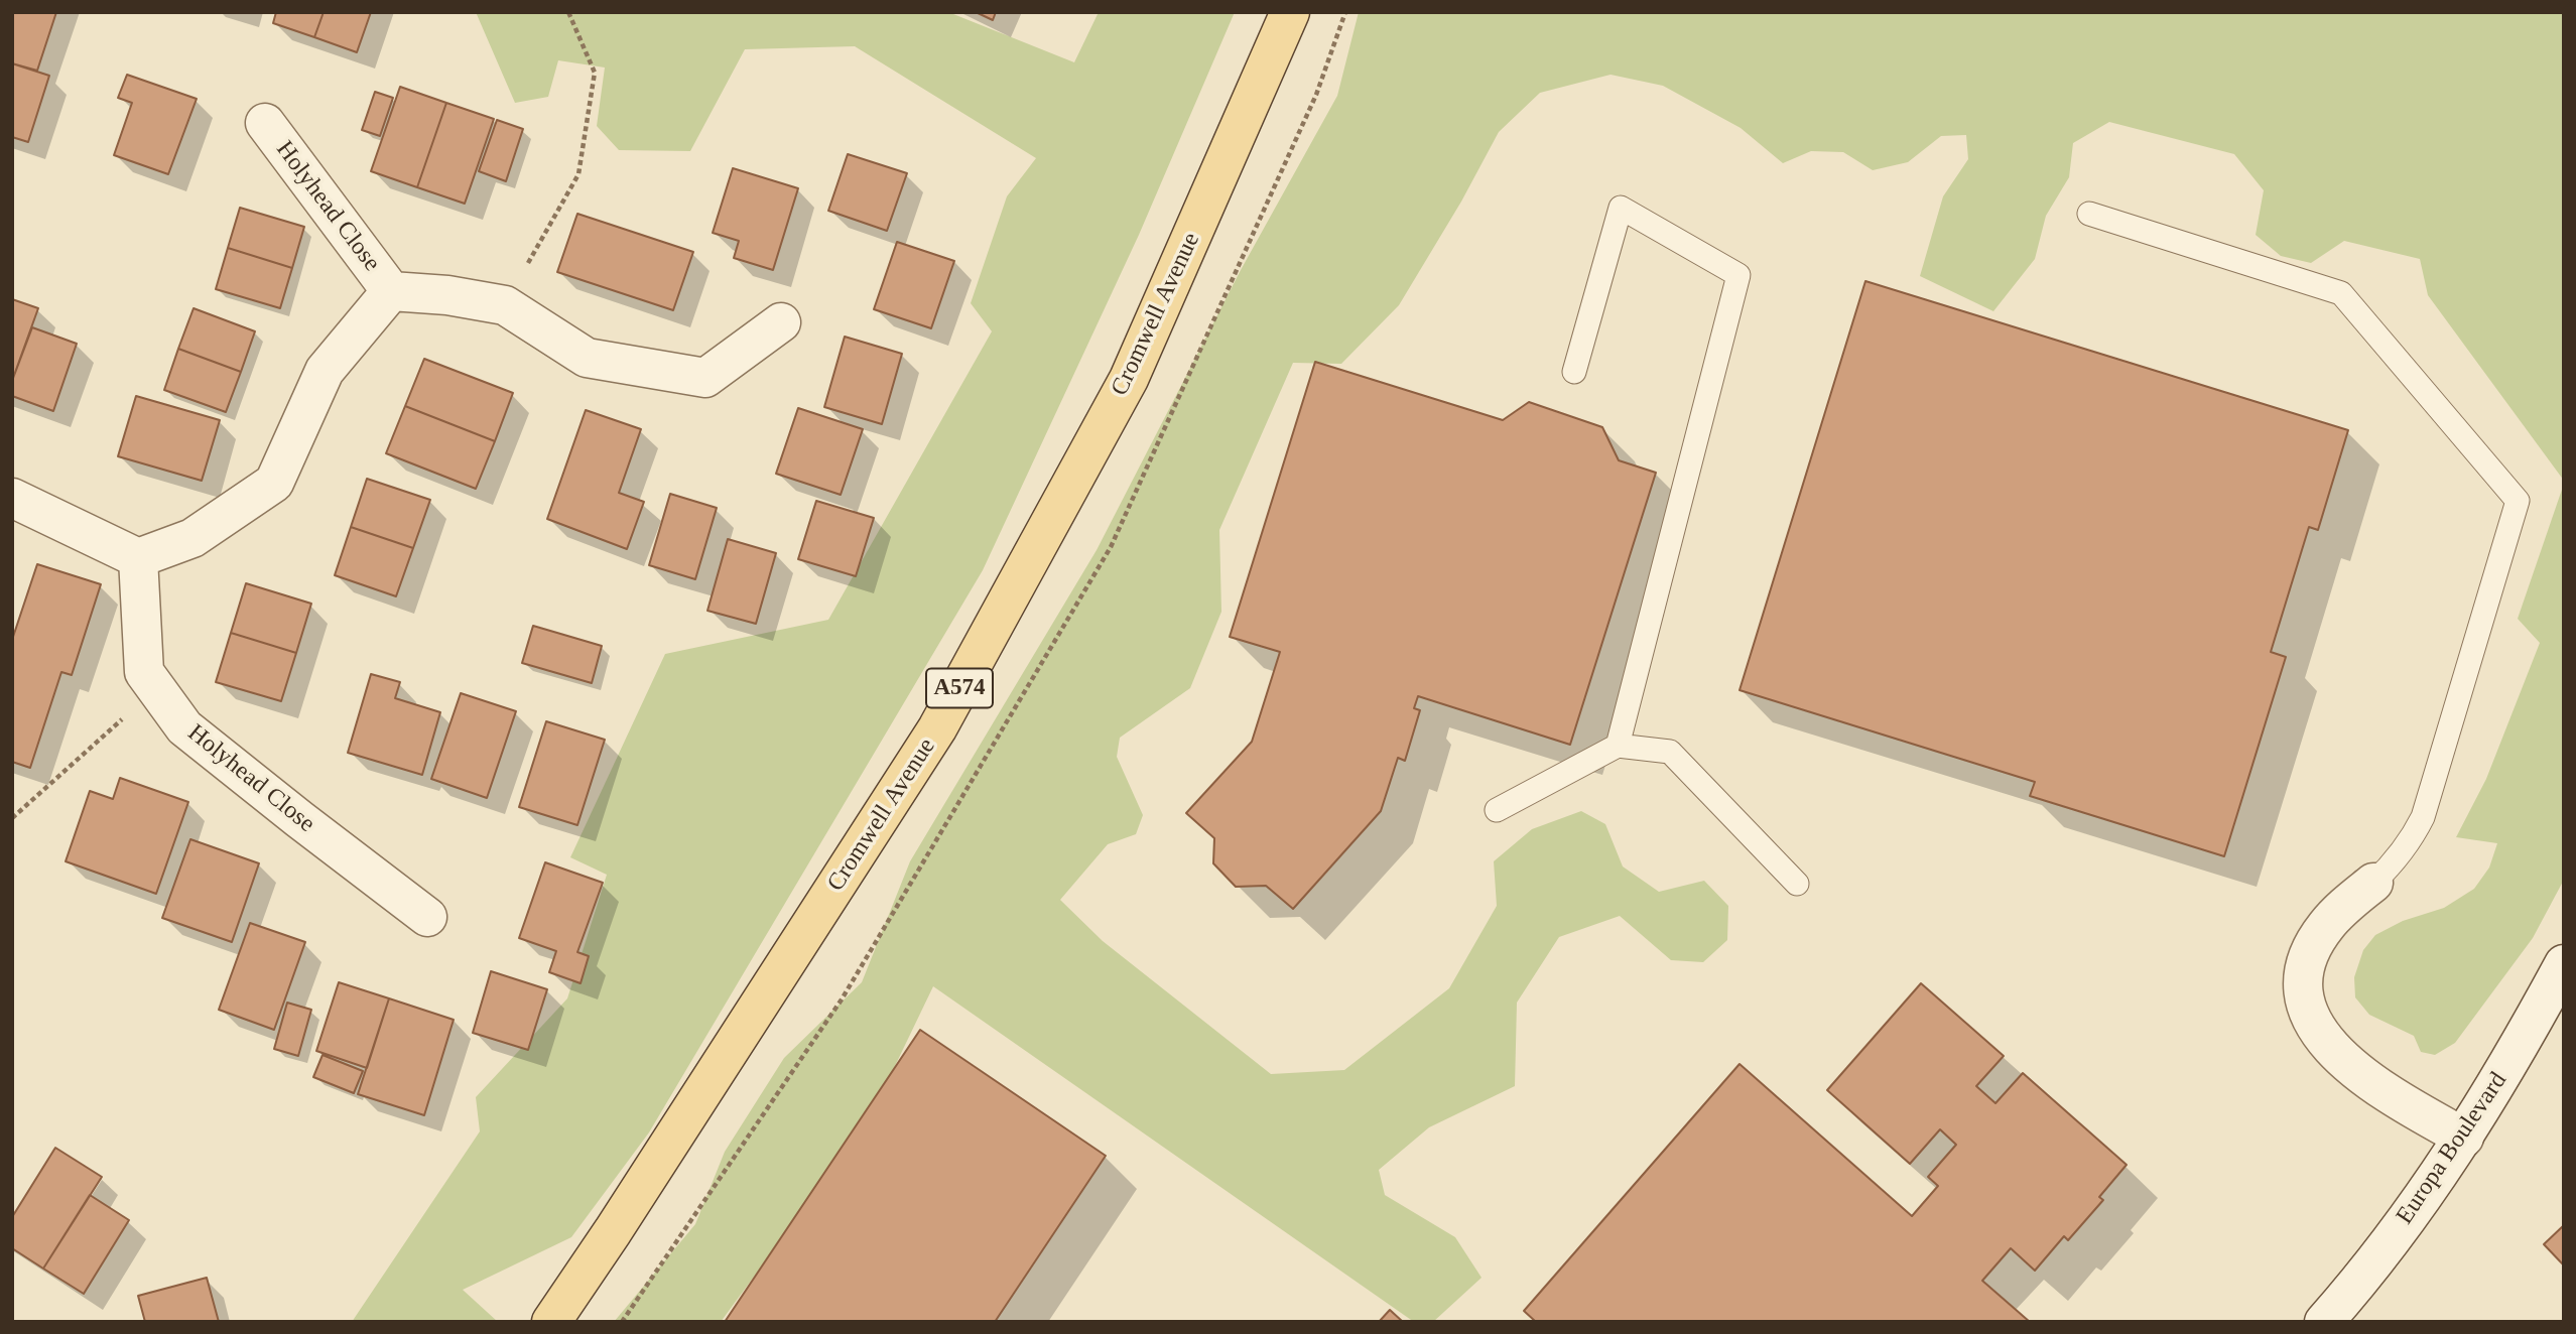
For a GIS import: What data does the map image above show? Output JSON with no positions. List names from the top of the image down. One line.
{"streets":{"main road":["Cromwell Avenue","A574"],"street":["Holyhead Close","Europa Boulevard"]}}
